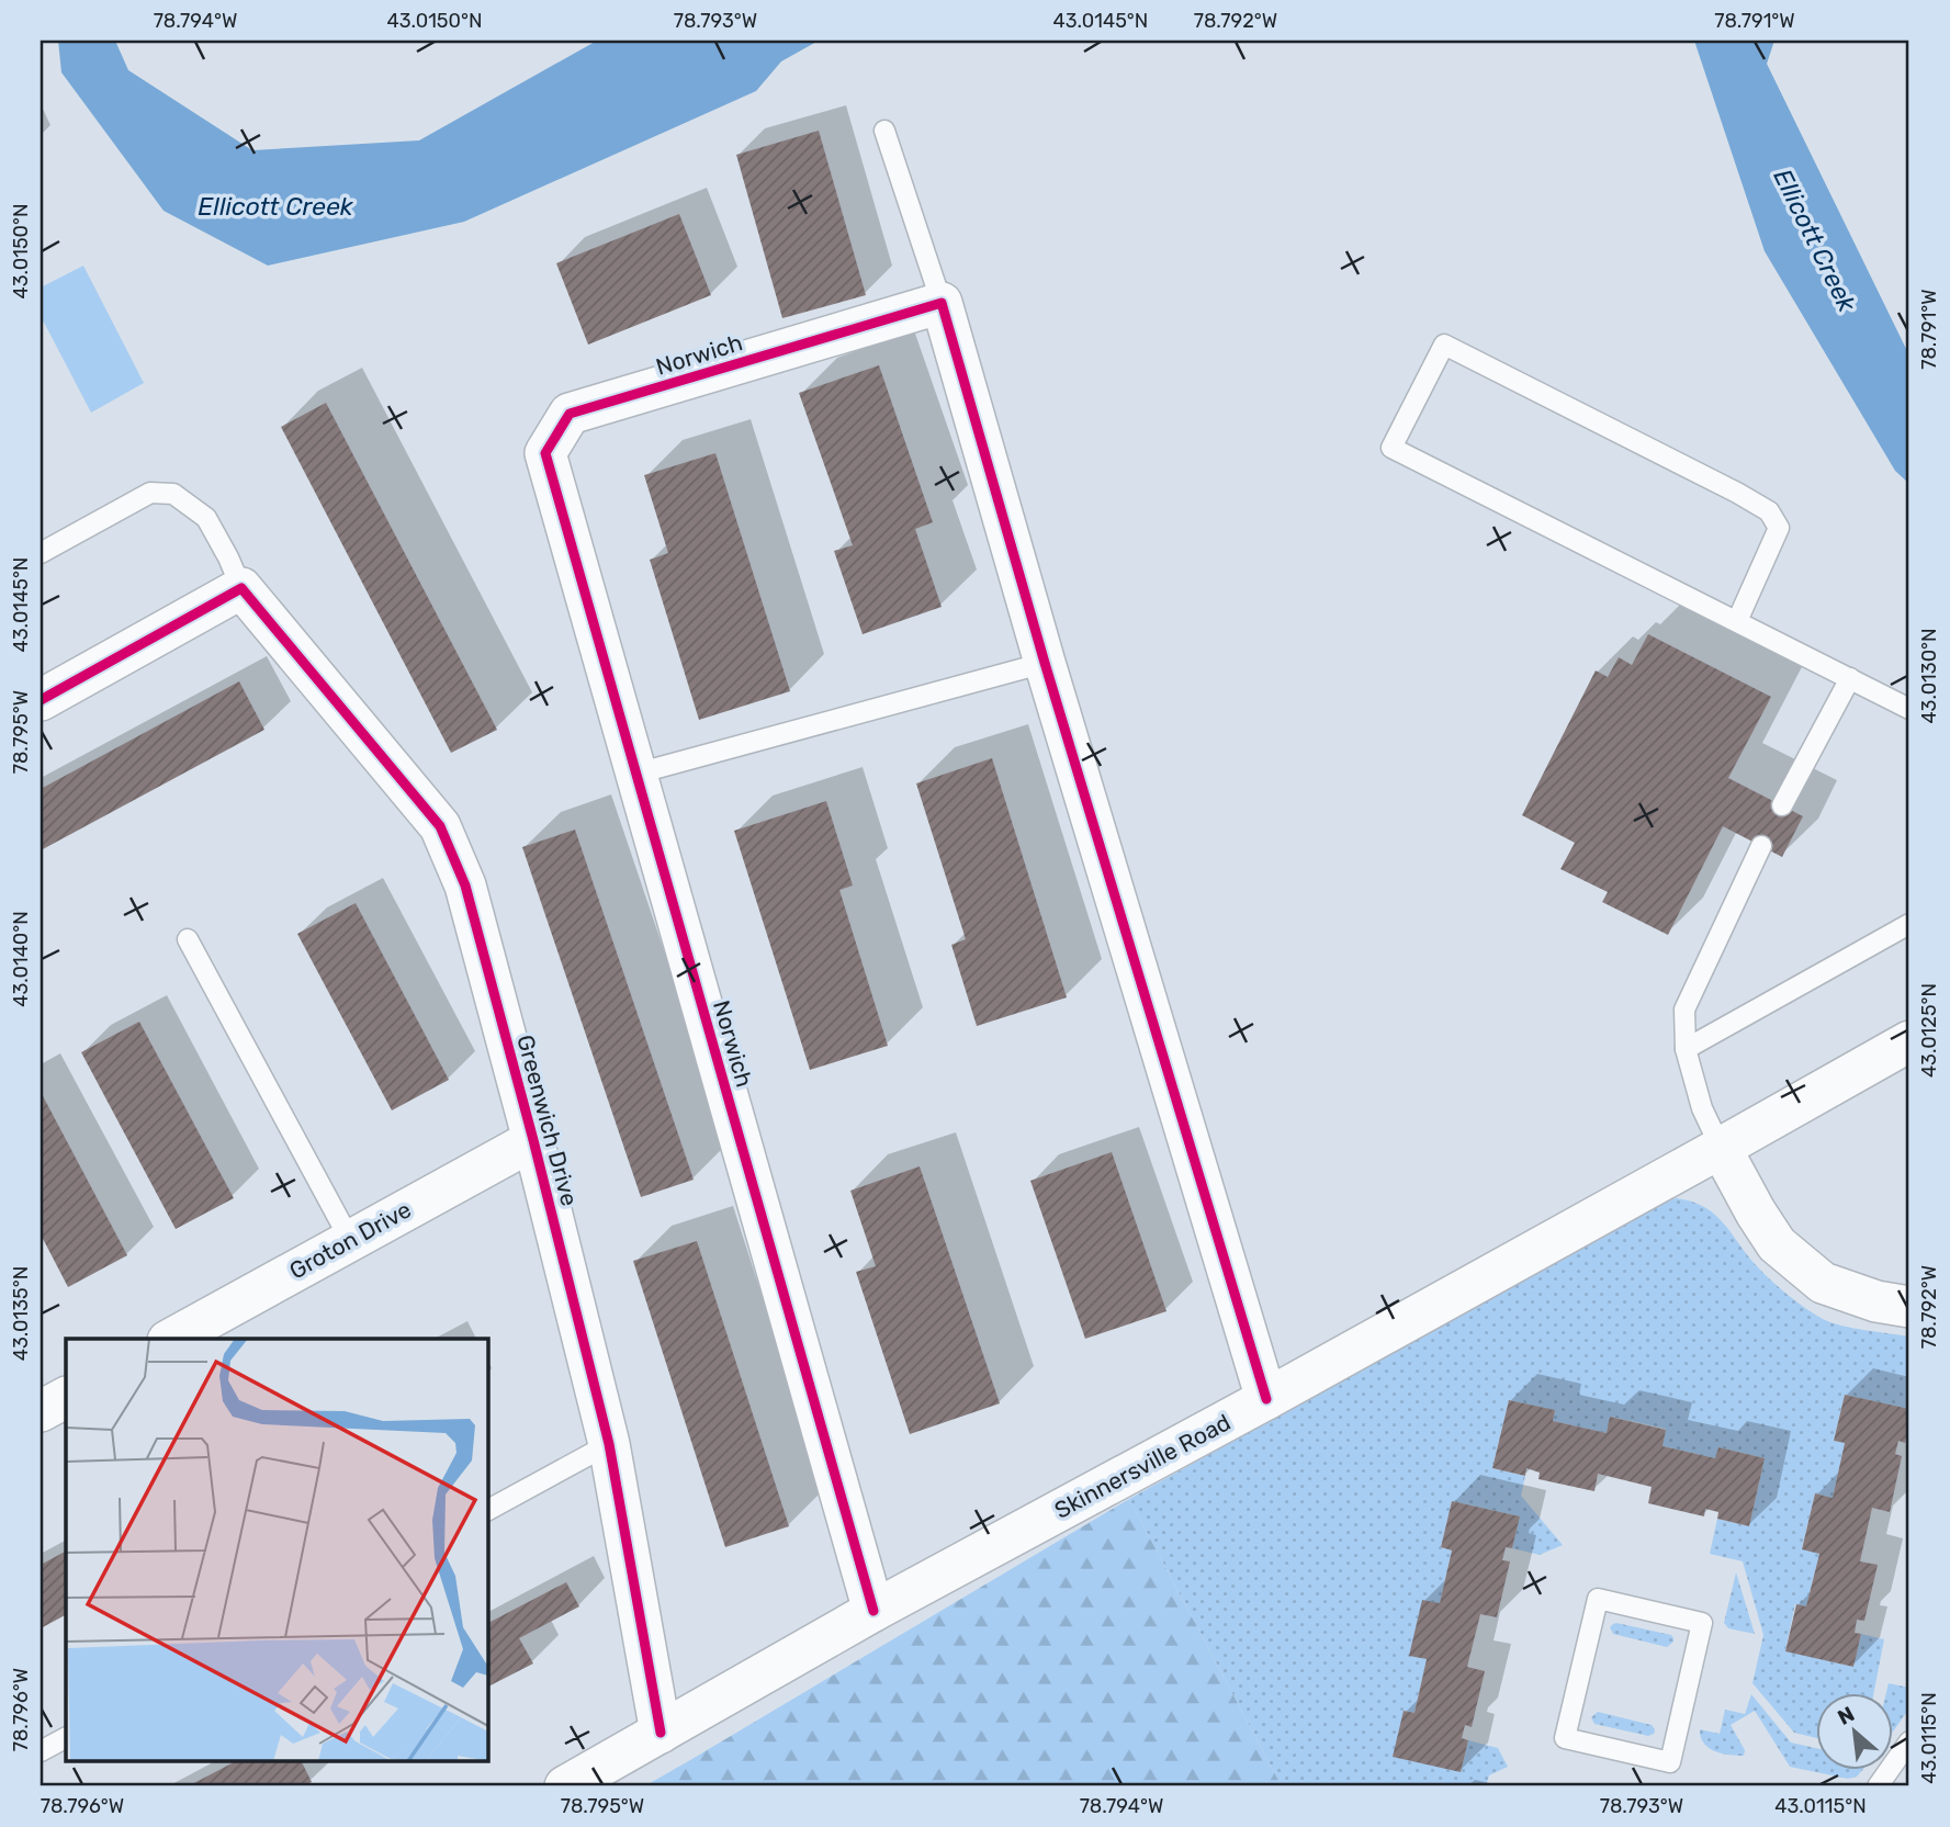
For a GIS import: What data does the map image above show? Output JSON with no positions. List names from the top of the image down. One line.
{"streets":{"street":["Norwich","Greenwich Drive","Groton Drive","Skinnersville Road"]},"crossings":[["Norwich","Skinnersville Road"],["Greenwich Drive","Groton Drive"],["Greenwich Drive","Skinnersville Road"]],"water":["Ellicott Creek"],"north":"top left","coordinates":["78.794°W","43.0150°N","78.793°W","43.0145°N","78.792°W","78.791°W","43.0130°N","78.795°W","43.0140°N","43.0125°N","43.0135°N","78.796°W","43.0115°N"]}
